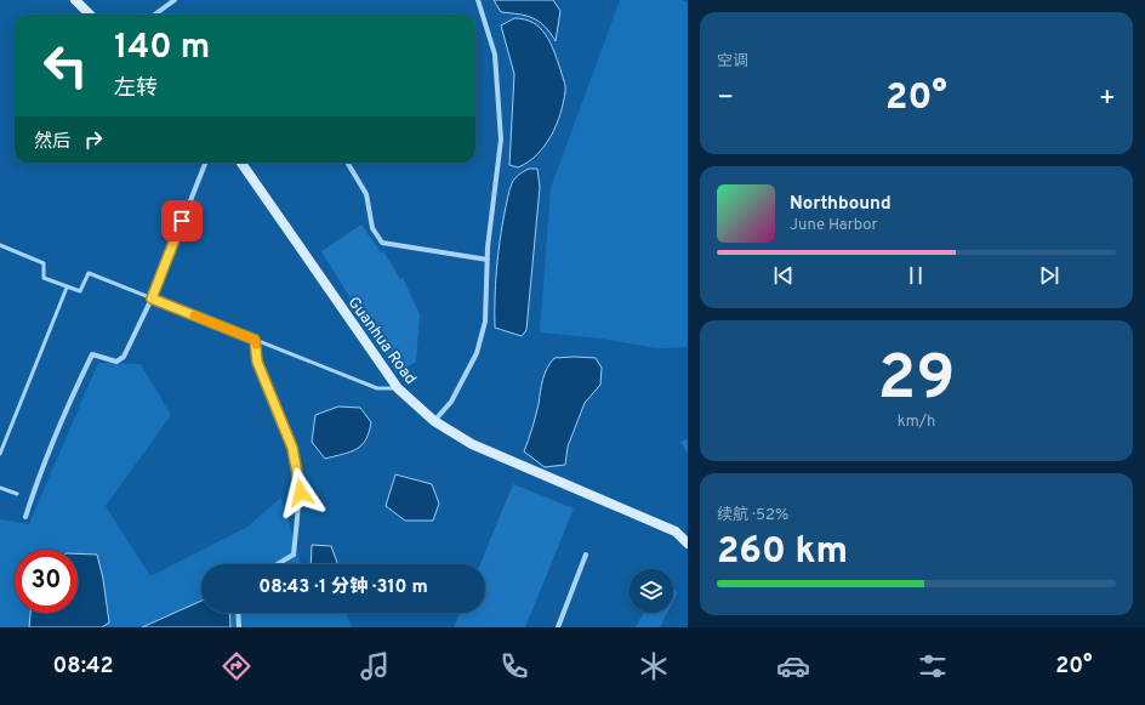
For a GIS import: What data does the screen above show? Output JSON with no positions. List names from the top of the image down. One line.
{"streets":{"main road":["Guanhua Road"]},"page":{"tile":["空调",["29","km/h"],["续航 · 52%","260 km"]],"turn":["140 m","左转"],"heat":["−","20°","+"],"then":"然后","song":["Northbound","June Harbor"],"limit":"30","trip":"08:43 · 1 分钟 · 310 m","tabs":["08:42","20°"]}}
